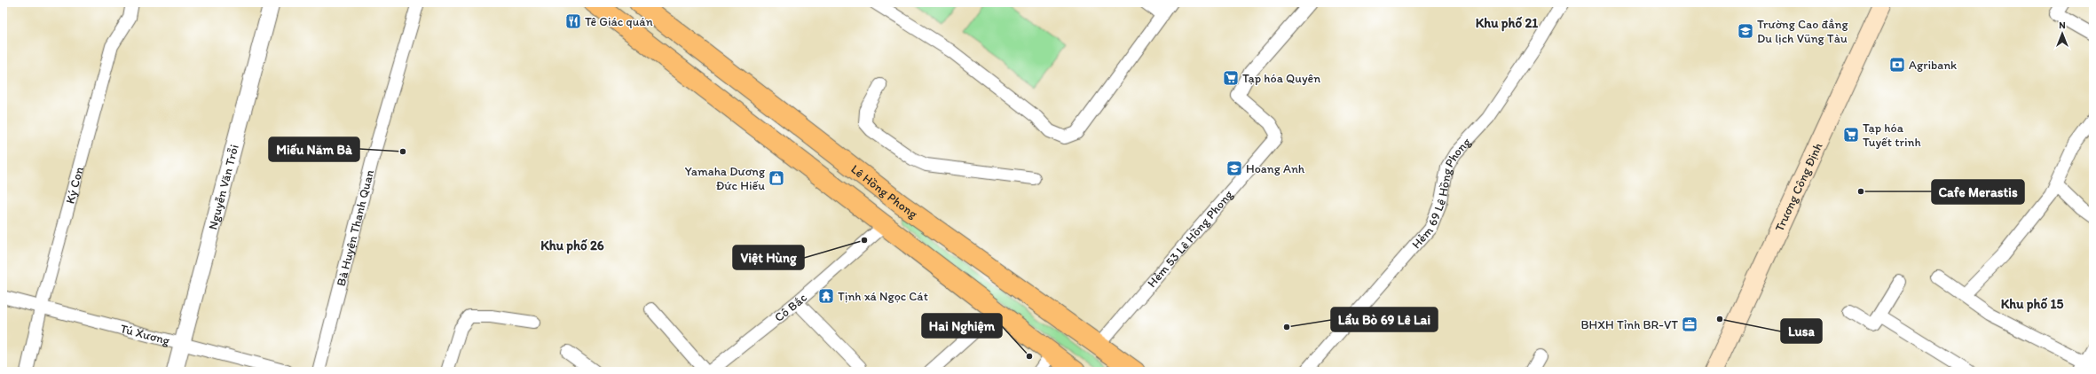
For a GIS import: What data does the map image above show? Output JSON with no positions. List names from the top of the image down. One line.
{"streets":{"main road":["Trương Công Định","Lê Hồng Phong"],"street":["Ký Con","Nguyễn Văn Trỗi","Hẻm 69 Lê Hồng Phong","Bà Huyện Thanh Quan","Hẻm 53 Lê Hồng Phong","Cô Bắc","Tú Xương"]},"crossings":[["Ký Con","Tú Xương"],["Nguyễn Văn Trỗi","Tú Xương"],["Lê Hồng Phong","Hẻm 53 Lê Hồng Phong"]],"districts":["Khu phố 21","Khu phố 26","Khu phố 15"],"places":{"restaurant":["Tê Giác quán"],"school or university":["Trường Cao đẳng Du lịch Vũng Tàu","Hoang Anh"],"bank":["Agribank"],"supermarket":["Tạp hóa Quyên","Tạp hóa Tuyết trinh"],"other":["Miếu Năm Bà","Cafe Merastis","Việt Hùng","Lusa","Lẩu Bò 69 Lê Lai","Hai Nghiệm"],"shop":["Yamaha Dương Đức Hiếu"],"temple":["Tịnh xá Ngọc Cát"],"office":["BHXH Tỉnh BR-VT"]},"north":"top"}
